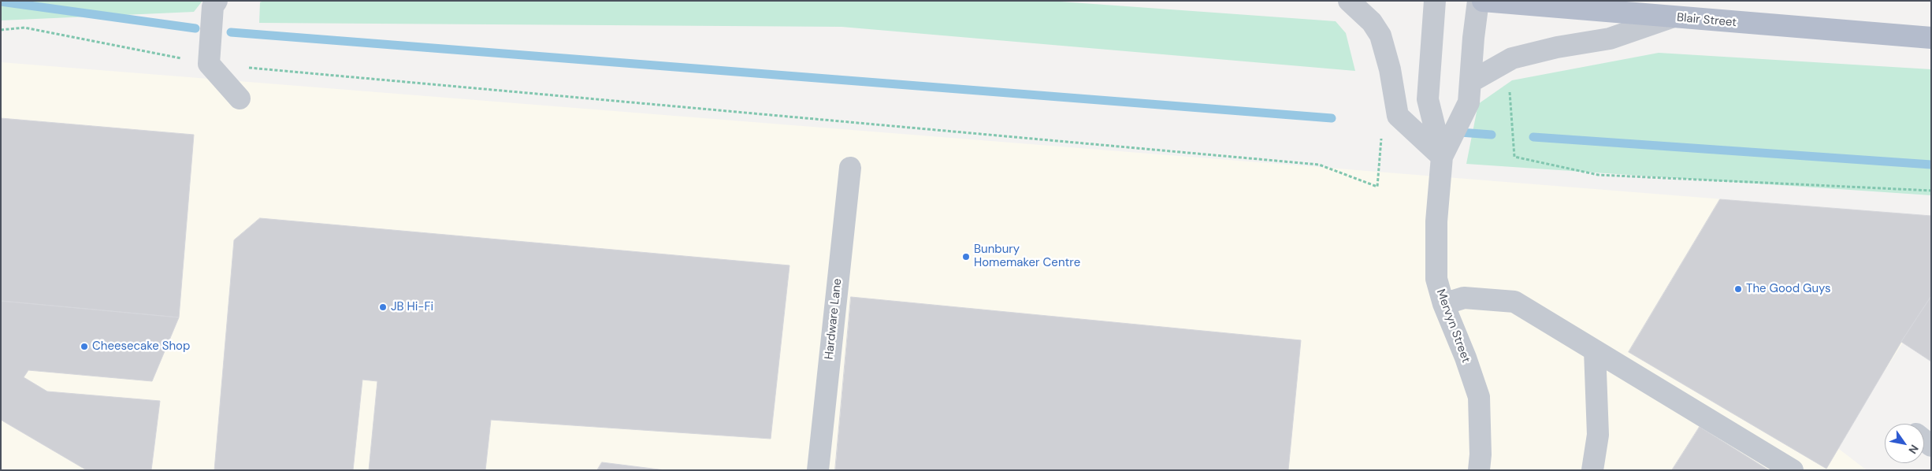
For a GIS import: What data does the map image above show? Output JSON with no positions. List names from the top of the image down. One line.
{"streets":{"main road":["Blair Street"],"street":["Hardware Lane","Mervyn Street"]},"places":["Bunbury Homemaker Centre","The Good Guys","JB Hi-Fi","Cheesecake Shop"],"north":"bottom right"}
